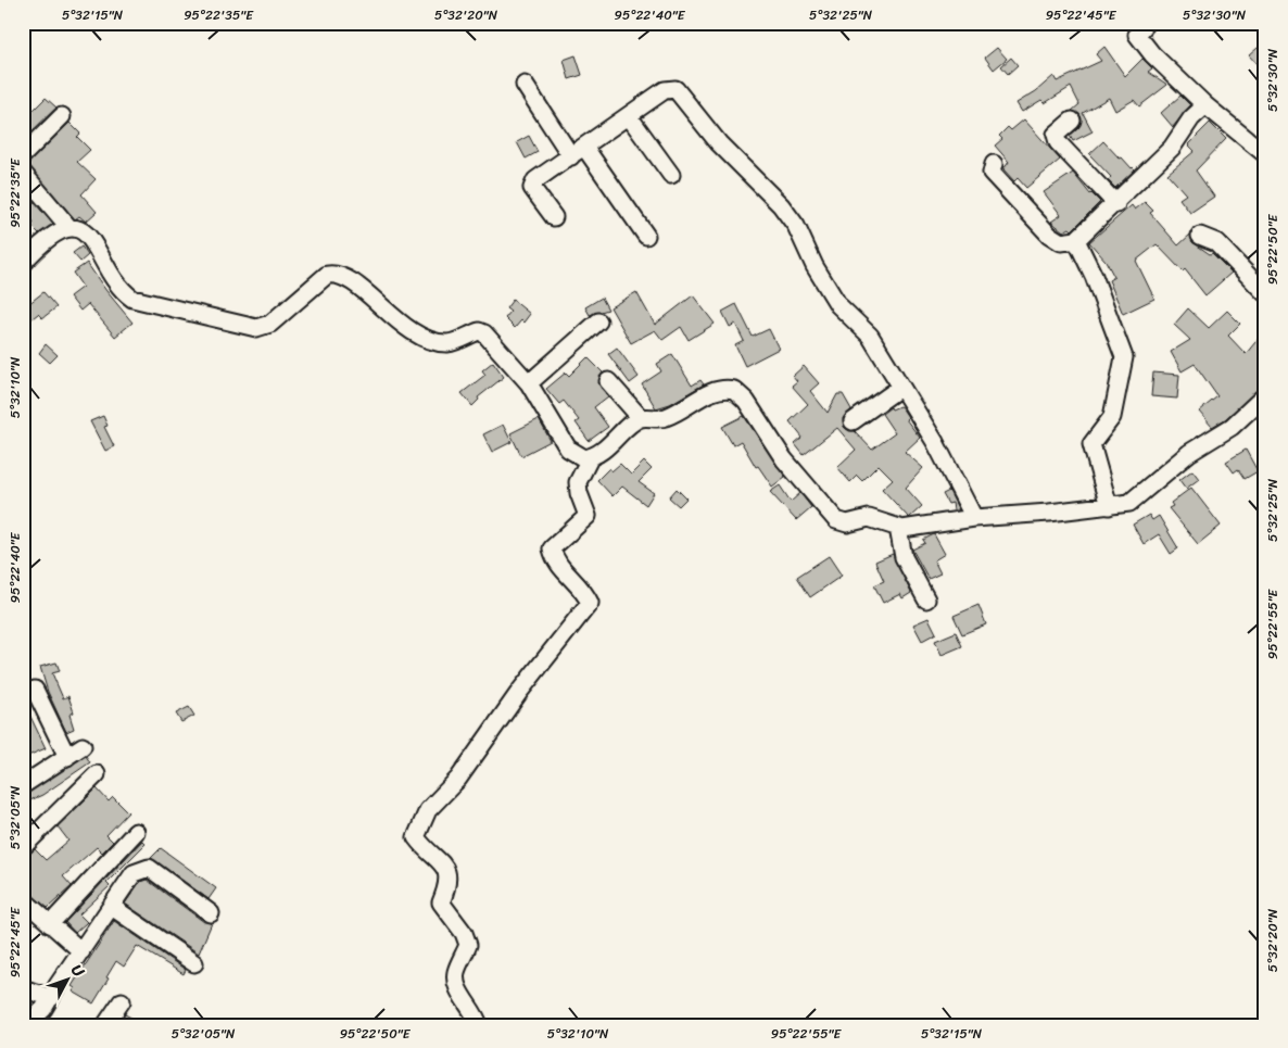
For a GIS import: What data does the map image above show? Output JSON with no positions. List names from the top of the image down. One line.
{"north":"top right","coordinates":["5°32'15\"N","95°22'35\"E","5°32'20\"N","95°22'40\"E","5°32'25\"N","95°22'45\"E","5°32'30\"N","95°22'50\"E","5°32'10\"N","95°22'55\"E","5°32'05\"N"]}
